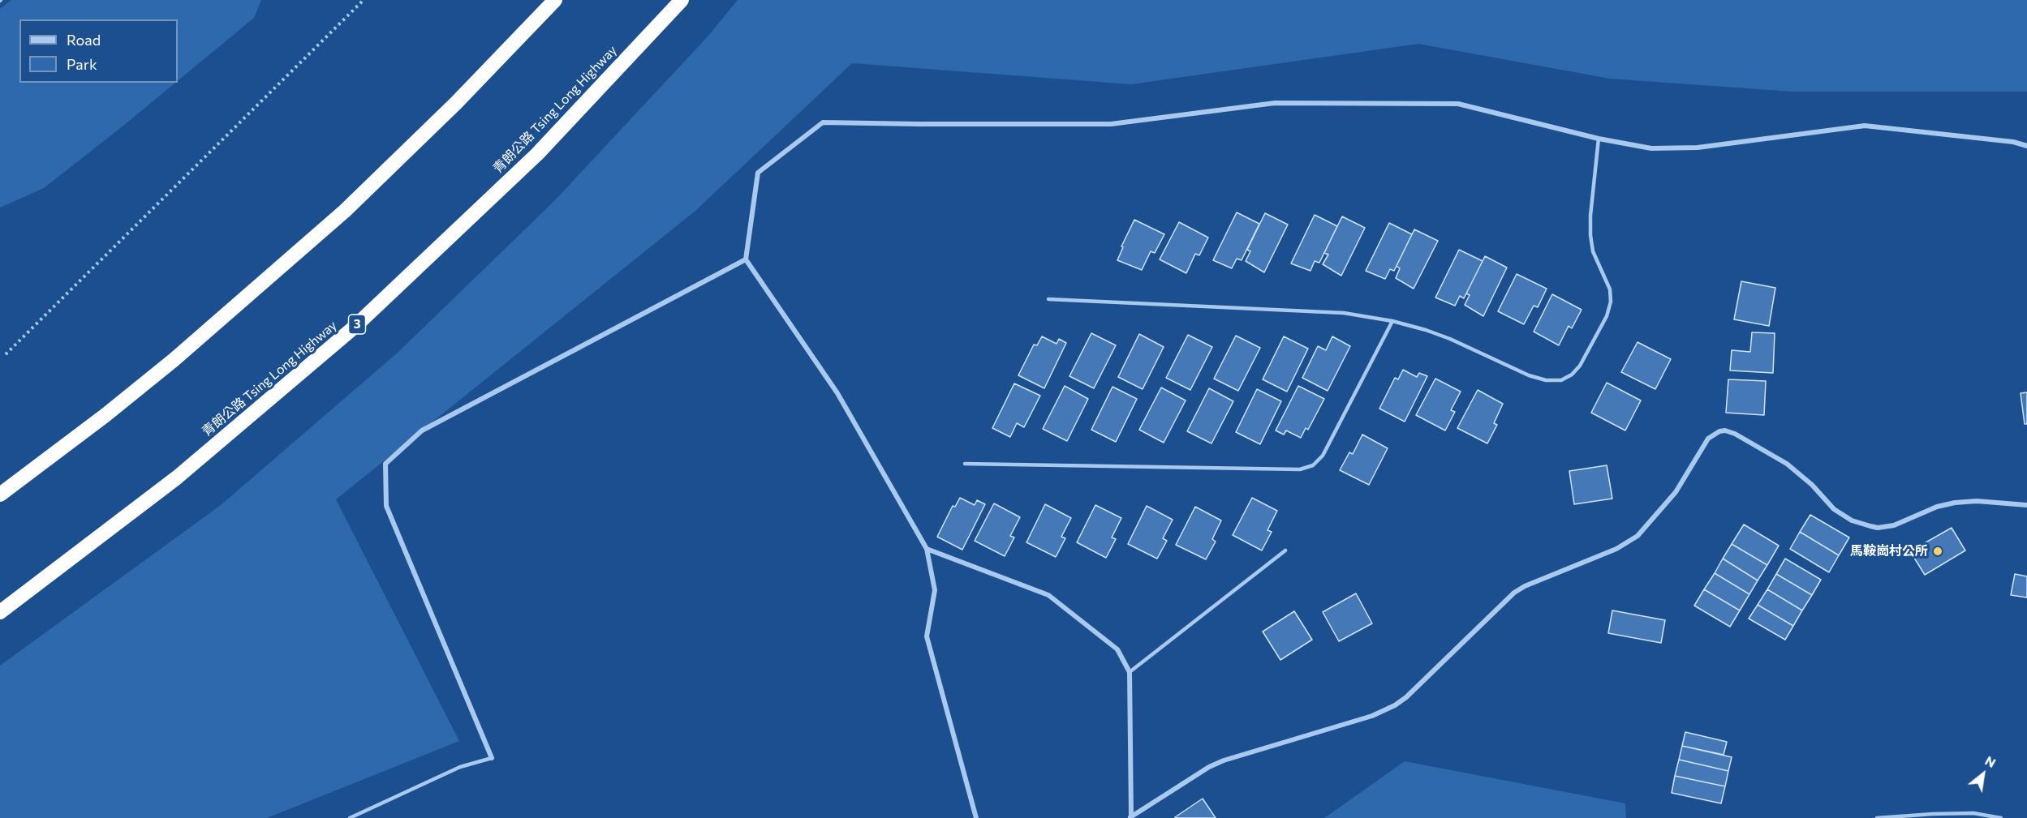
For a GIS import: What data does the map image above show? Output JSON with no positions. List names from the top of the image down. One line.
{"streets":{"highway":["青朗公路 Tsing Long Highway","3"]},"places":["馬鞍崗村公所"],"legend":["Road","Park"],"north":"top right"}
